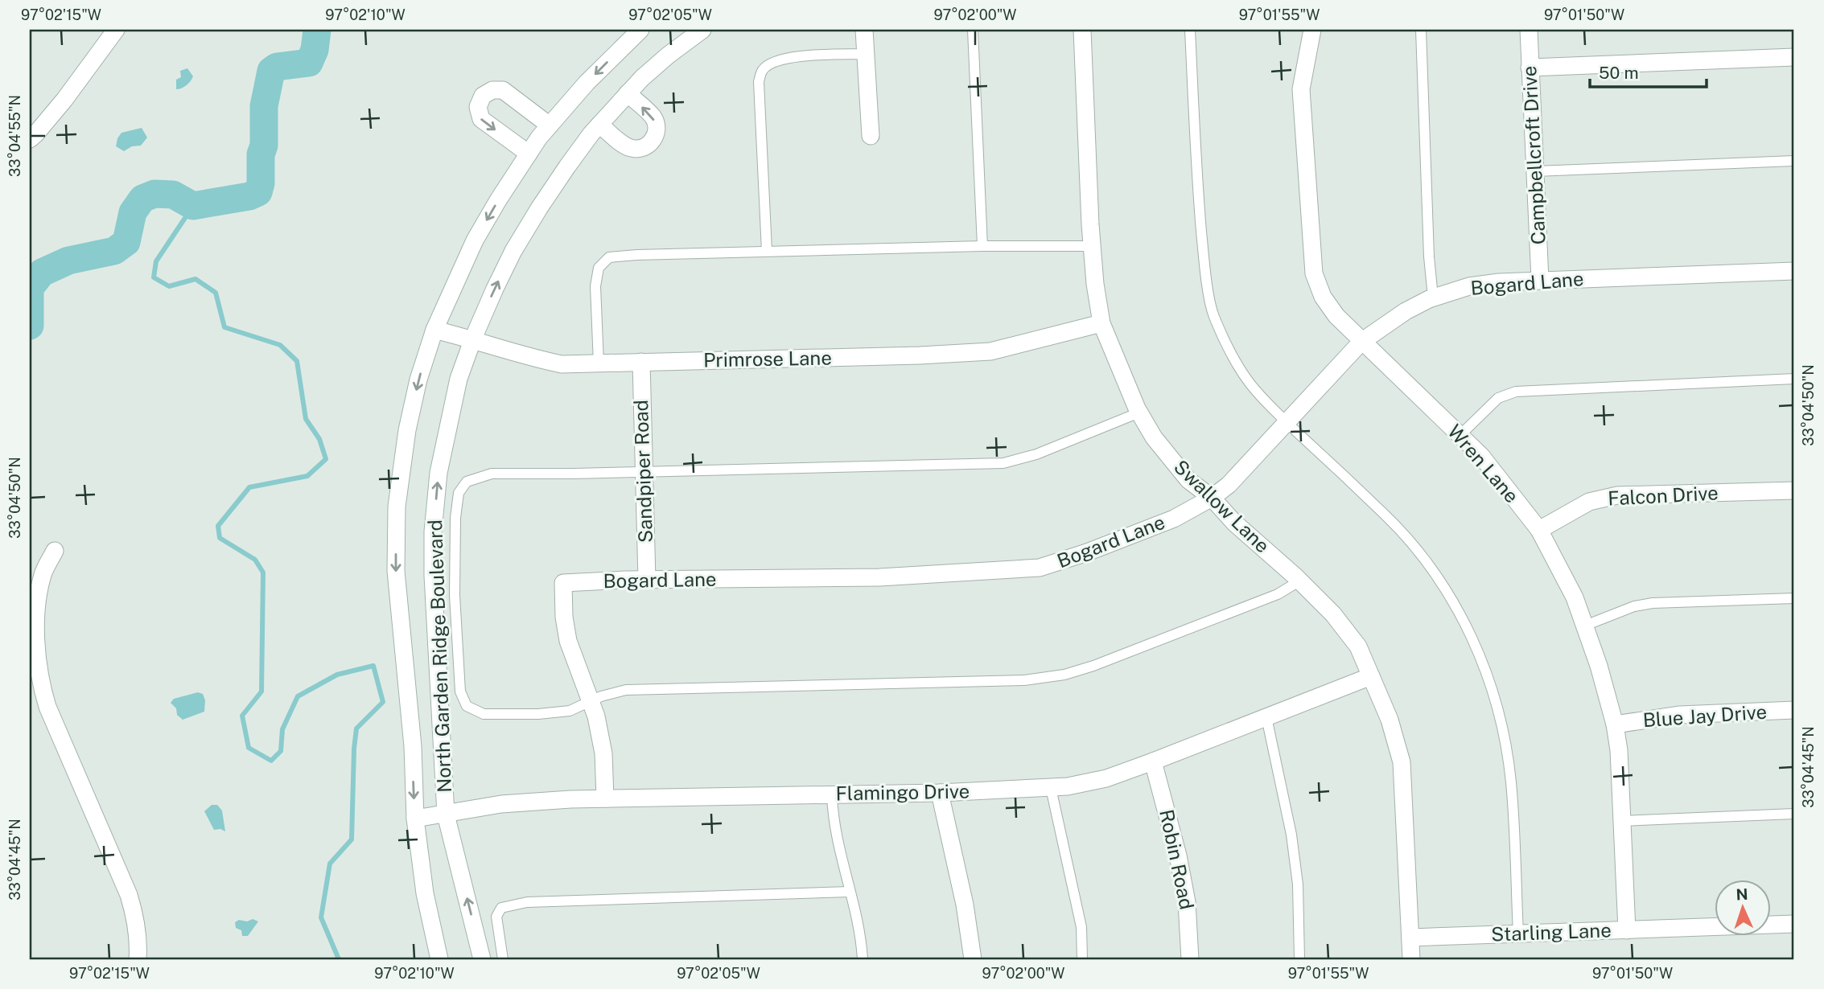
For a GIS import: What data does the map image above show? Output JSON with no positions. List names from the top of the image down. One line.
{"streets":{"street":["Campbellcroft Drive","Bogard Lane","Primrose Lane","Wren Lane","Sandpiper Road","Falcon Drive","Swallow Lane","North Garden Ridge Boulevard","Blue Jay Drive","Flamingo Drive","Robin Road","Starling Lane"]},"crossings":[["Campbellcroft Drive","Bogard Lane"],["Bogard Lane","Wren Lane"],["Bogard Lane","Sandpiper Road"],["Bogard Lane","Swallow Lane"],["Bogard Lane","Flamingo Drive"],["Primrose Lane","Sandpiper Road"],["Primrose Lane","Swallow Lane"],["Primrose Lane","North Garden Ridge Boulevard"],["Wren Lane","Falcon Drive"],["Wren Lane","Blue Jay Drive"],["Wren Lane","Starling Lane"],["Swallow Lane","Flamingo Drive"],["Swallow Lane","Starling Lane"],["North Garden Ridge Boulevard","Flamingo Drive"],["Flamingo Drive","Robin Road"]],"scale_bar":"50 m","north":"top","coordinates":["97°02'15\"W","97°02'10\"W","97°02'05\"W","97°02'00\"W","97°01'55\"W","97°01'50\"W","33°04'55\"N","33°04'50\"N","33°04'45\"N"]}
